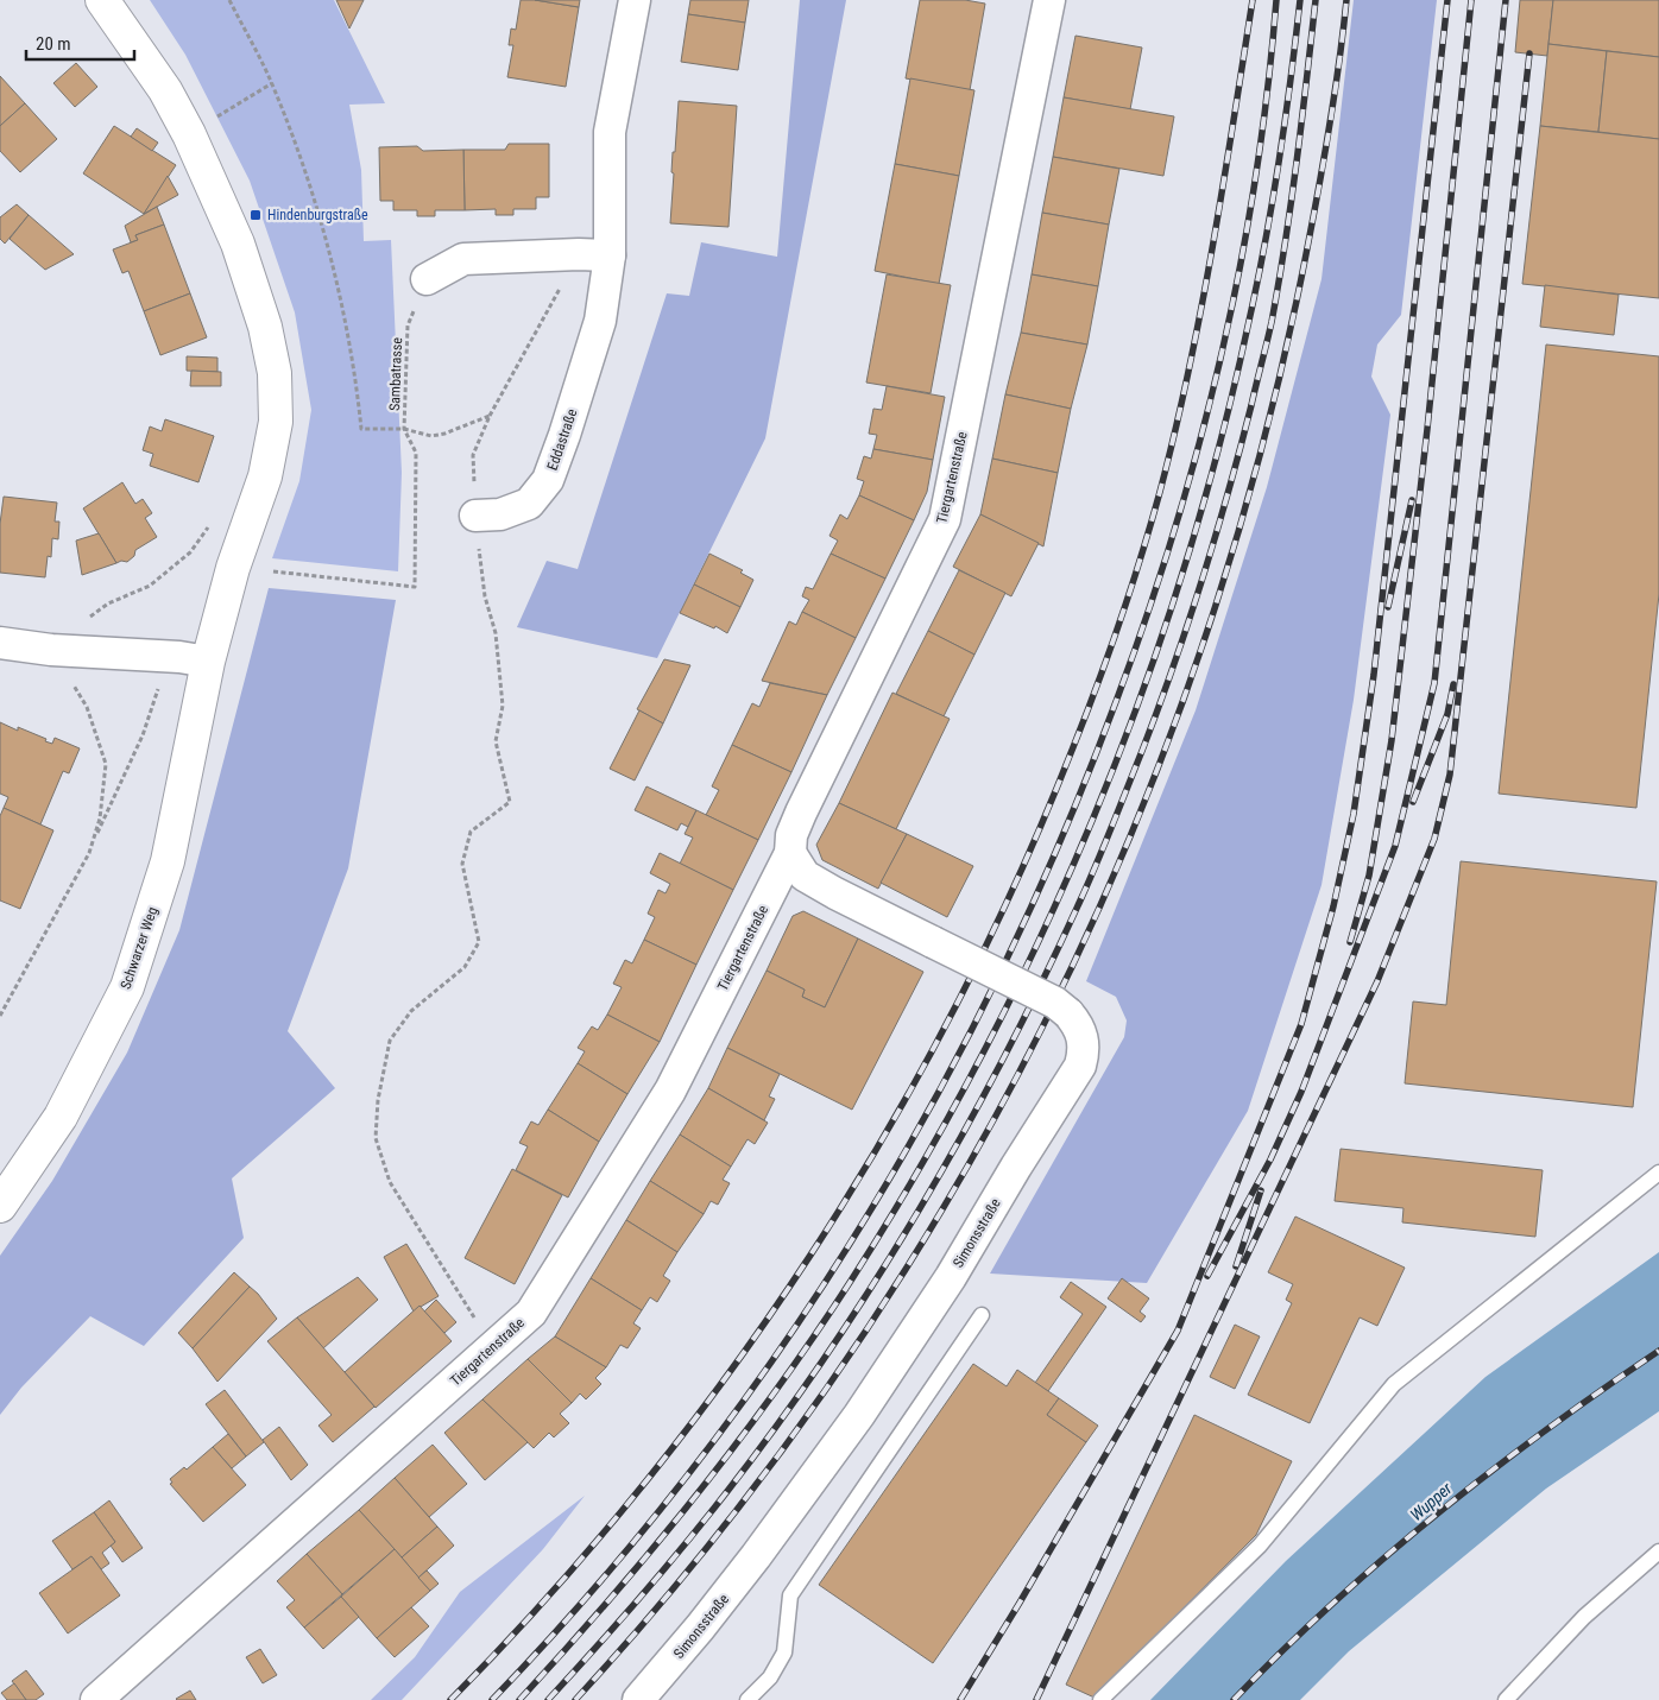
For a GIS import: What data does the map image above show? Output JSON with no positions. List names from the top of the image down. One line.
{"streets":{"street":["Eddastraße","Tiergartenstraße","Schwarzer Weg","Simonsstraße"],"path":["Sambatrasse"]},"crossings":[["Tiergartenstraße","Simonsstraße"]],"water":["Wupper"],"places":{"transit":["Hindenburgstraße"]},"scale_bar":"20 m"}
